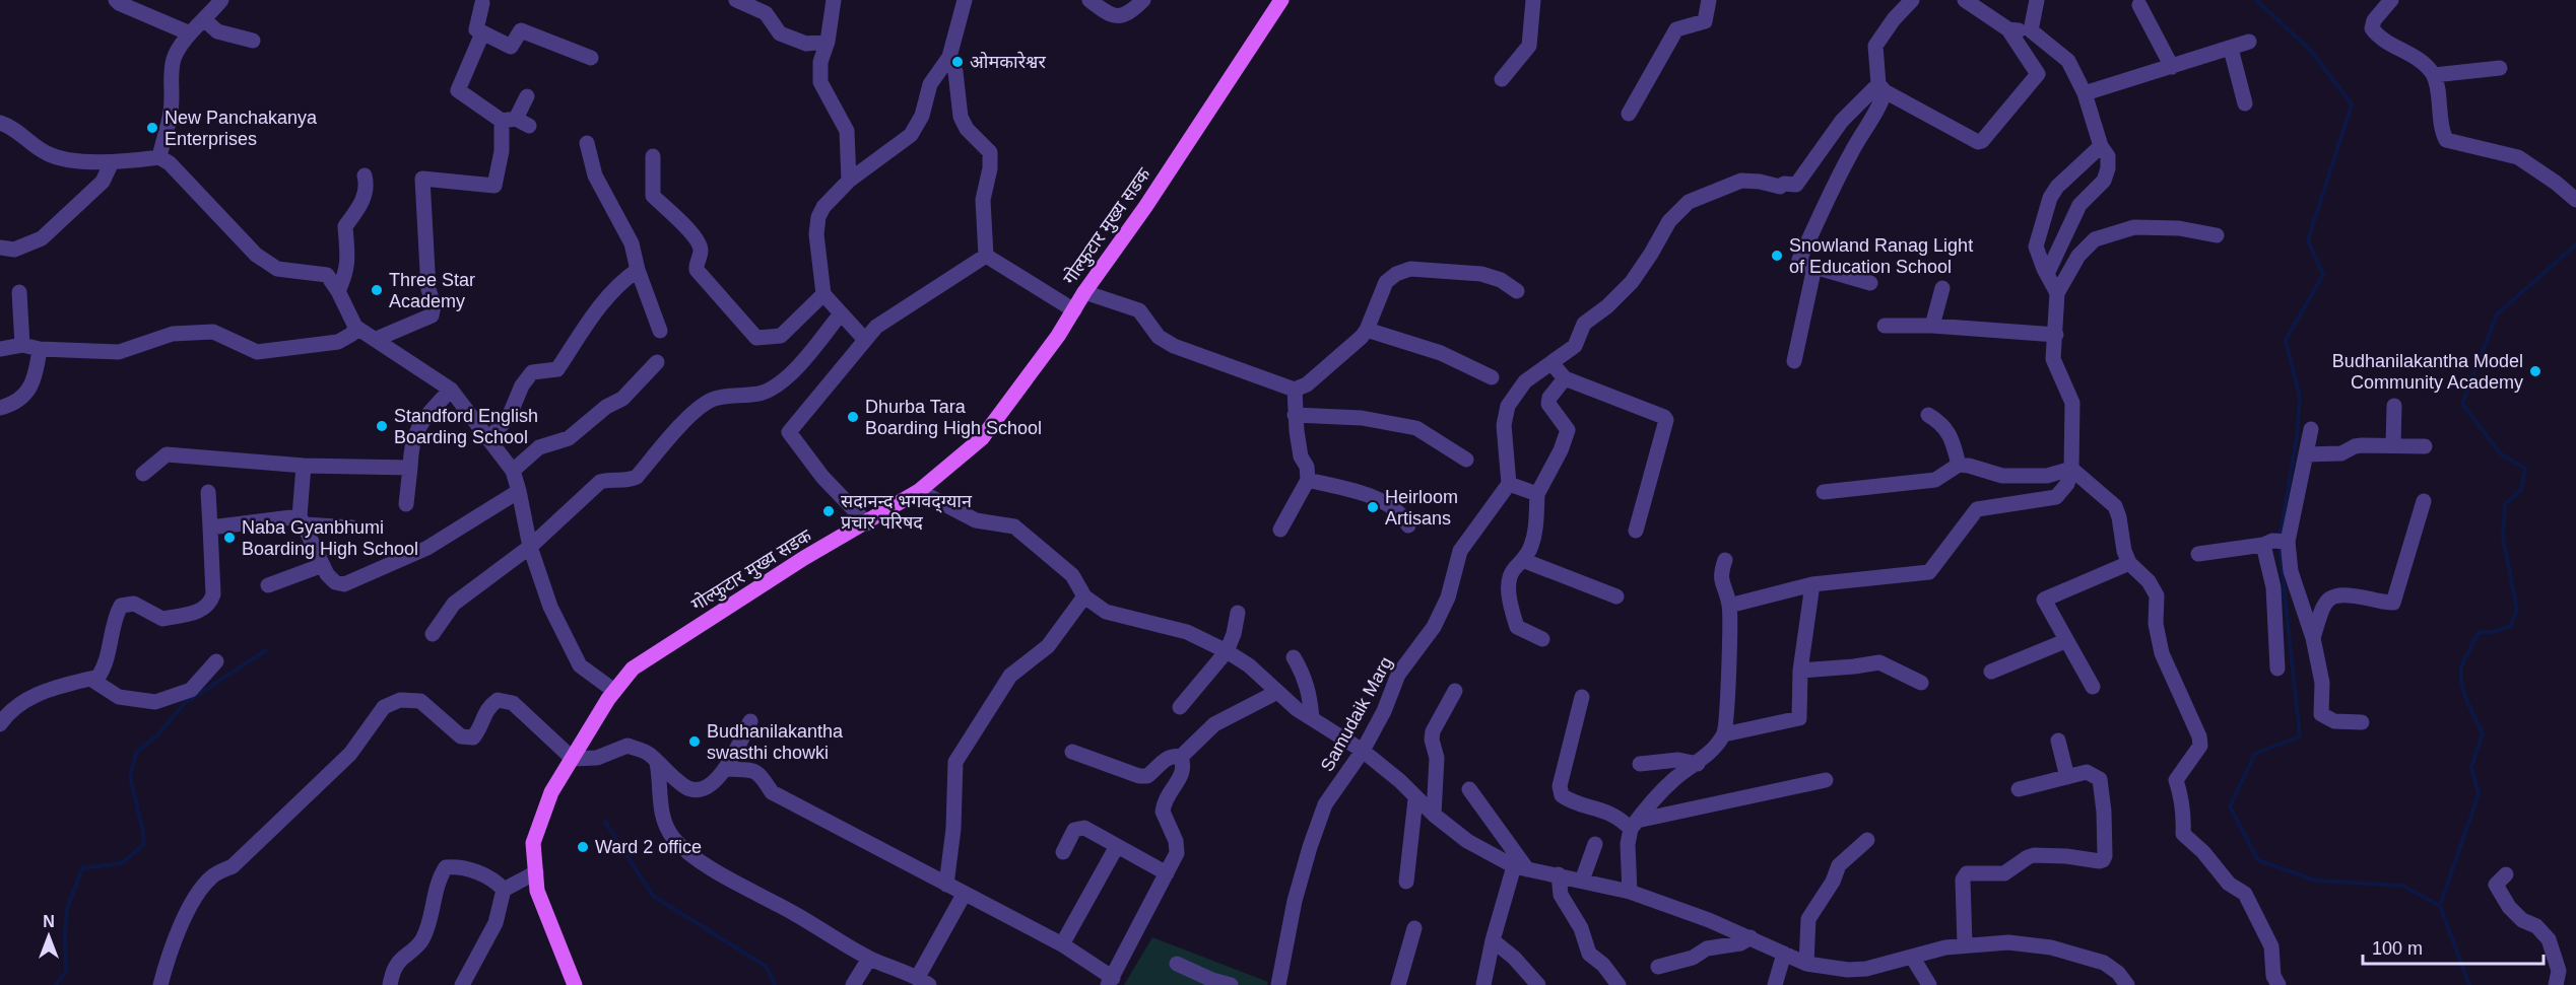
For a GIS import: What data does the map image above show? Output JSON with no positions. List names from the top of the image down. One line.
{"streets":{"main road":["गोल्फुटार मुख्य सडक"],"street":["Samudaik Marg"]},"places":["ओमकारेश्वर","New Panchakanya Enterprises","Snowland Ranag Light of Education School","Three Star Academy","Budhanilakantha Model Community Academy","Dhurba Tara Boarding High School","Standford English Boarding School","Heirloom Artisans","सदानन्द भगवद्ग्यान प्रचार परिषद","Naba Gyanbhumi Boarding High School","Budhanilakantha swasthi chowki","Ward 2 office"],"scale_bar":"100 m","north":"top"}
